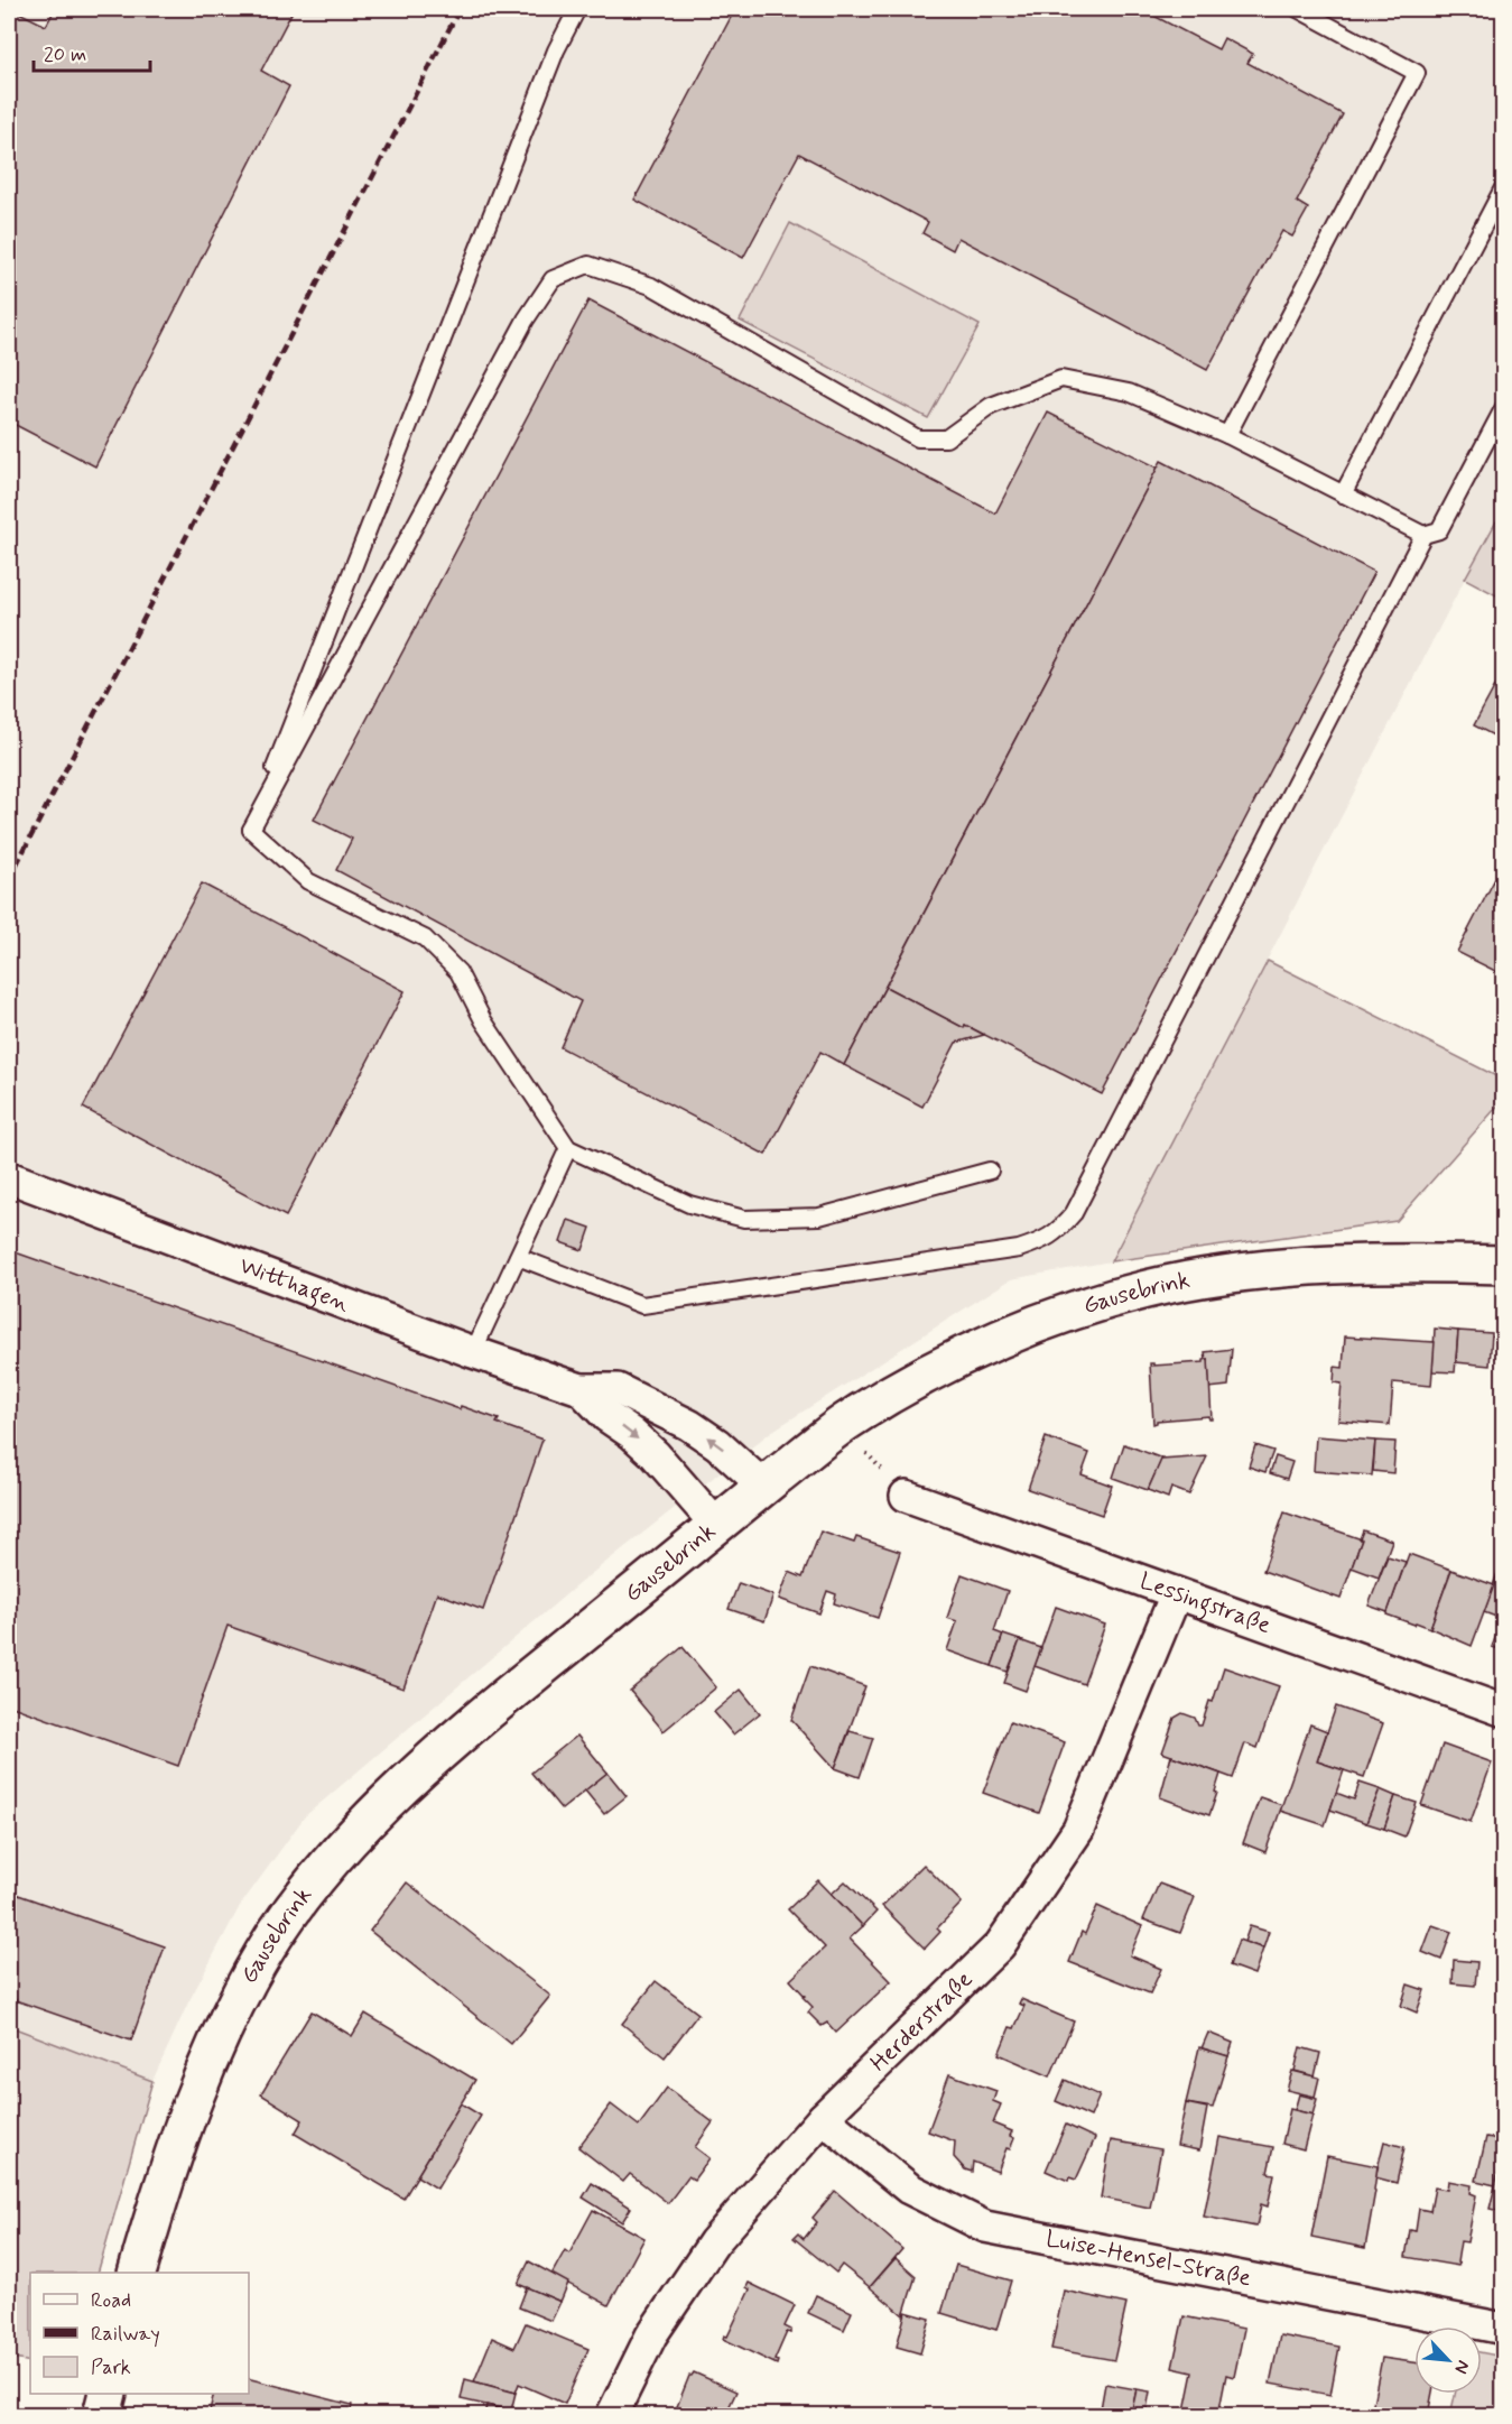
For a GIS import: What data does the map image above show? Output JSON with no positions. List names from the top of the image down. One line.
{"streets":{"main road":["Gausebrink"],"street":["Witthagen","Lessingstraße","Herderstraße","Luise-Hensel-Straße"]},"crossings":[["Witthagen","Gausebrink"],["Lessingstraße","Herderstraße"],["Herderstraße","Luise-Hensel-Straße"]],"legend":["Road","Railway","Park"],"scale_bar":"20 m","north":"bottom right"}
